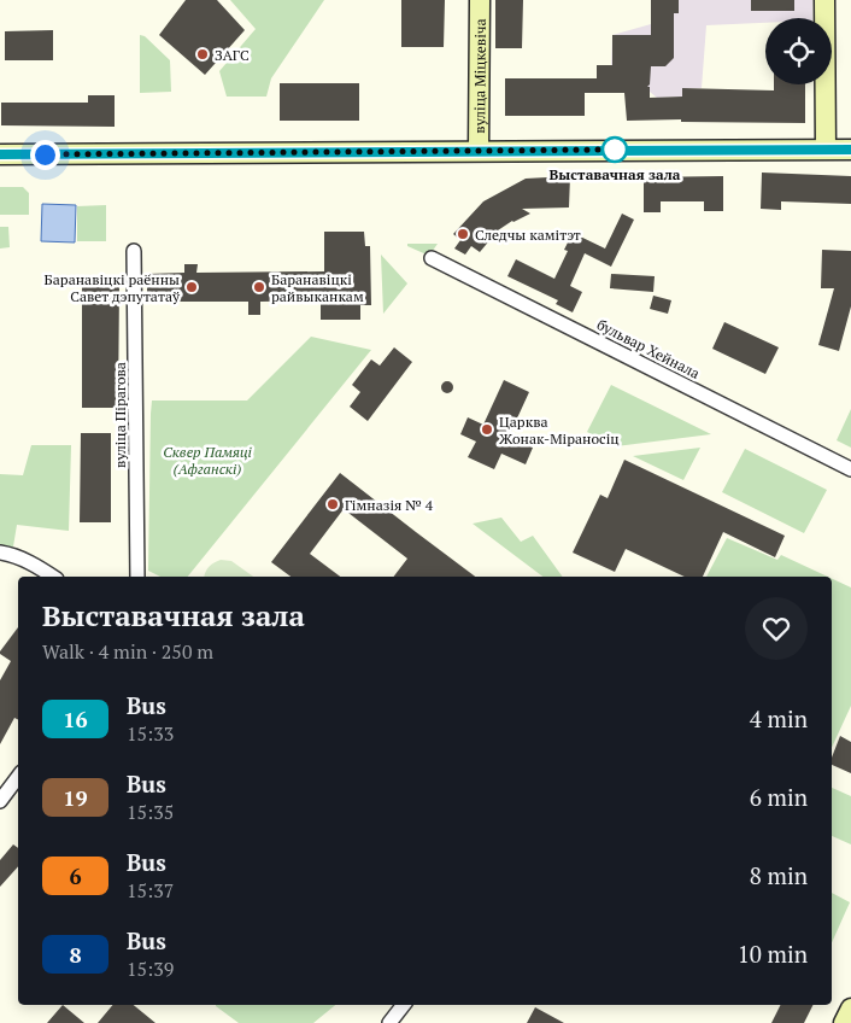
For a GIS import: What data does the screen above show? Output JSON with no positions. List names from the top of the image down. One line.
{"streets":{"main road":["вуліца Міцкевіча"],"street":["бульвар Хейнала","вуліца Пірагова"]},"parks":["Сквер Памяці (Афганскі)"],"places":["ЗАГС","Выставачная зала","Следчы камітэт","Баранавіцкі раённы Савет дэпутатаў","Баранавіцкі райвыканкам","Царква Жонак-Міраносіц","Гімназія № 4"],"lines":["bus line 16"],"page":{"heading":["Выставачная зала","Walk · 4 min · 250 m"],"list":[{"mark":"16","name":"Bus","note":"15:33","value":"4 min"},{"mark":"19","name":"Bus","note":"15:35","value":"6 min"},{"mark":"6","name":"Bus","note":"15:37","value":"8 min"},{"mark":"8","name":"Bus","note":"15:39","value":"10 min"}]}}
